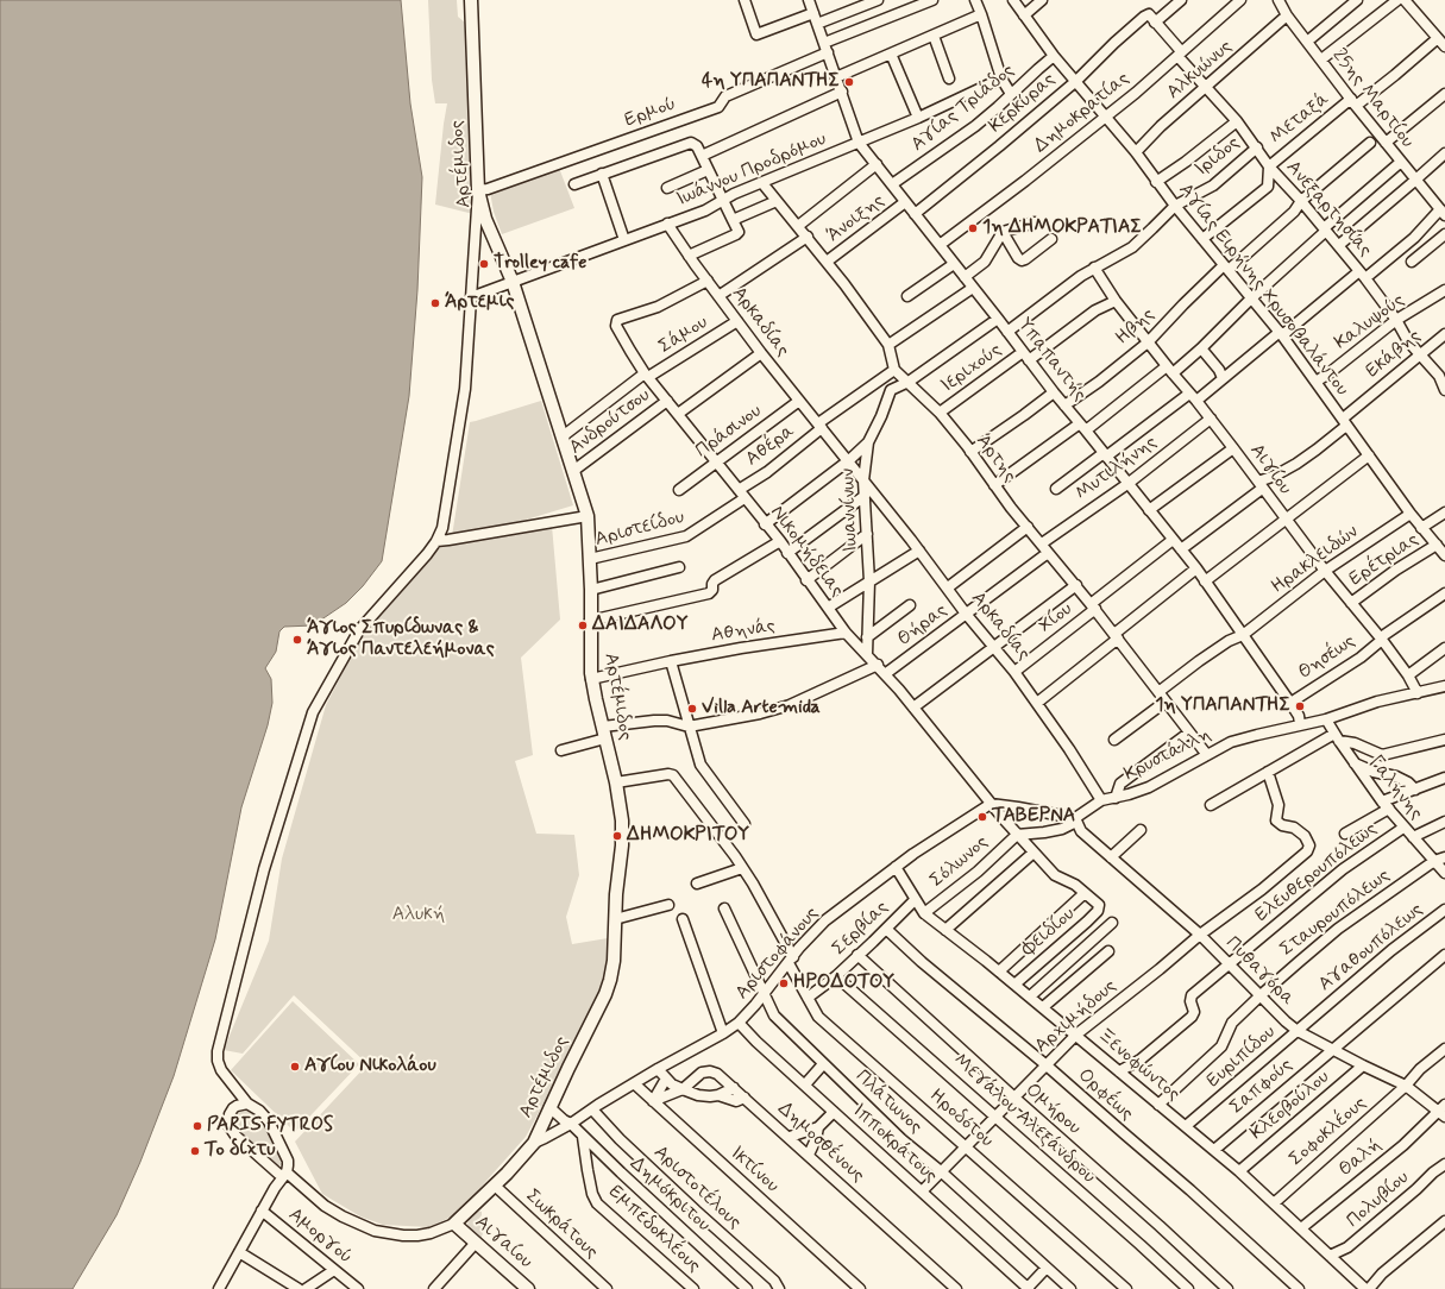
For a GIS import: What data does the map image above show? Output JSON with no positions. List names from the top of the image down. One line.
{"streets":{"main road":["Αρτέμιδος","Αιγαίου"],"street":["Αλκυώνυς","25ης Μαρτίου","Κερκύρας","Αγίας Τριάδος","Ερμού","Δημοκρατίας","Μεταξά","Ιριδος","Ιωάννου Προδρόμου","Ανεξαρτησίας","Άνοιξης","Αγίας Ειρήνης Χρυσοβαλάντου","Αρκαδίας","Καλυψούς","Ηβης","Σάμου","Εκάβης","Υπαπαντής","Ιεριχούς","Ανδρούτσου","Πράσινου","Αθέρα","Άρτης","Μυτιλήνης","Αιγίου","Ιωαννίνων","Αριστείδου","Νικομήδειας","Ηρακλειδών","Ερέτριας","Χίου","Θήρας","Αθηνάς","Θησέως","Κρυστάλλη","Γαλήνης","Σόλωνος","Ελευθερουπόλεως","Σταυρουπόλεως","Σερβίας","Φειδίου","Αγαθουπόλεως","Αριστοφάνους","Πυθαγόρα","Αρχιμήδους","Ευριπίδου","Ξενοφώντος","Σαπφούς","Ορφέως","Πλάτωνος","Κλεοβούλου","Ομήρου","Ηροδότου","Μεγάλου Αλεξάνδρου","Σοφοκλέους","Δημοσθένους","Ιπποκράτους","Θαλή","Ικτίνου","Αριστοτέλους","Δημόκριτου","Πολυβίου","Σωκράτους","Εμπεδοκλέους","Αμοργού"]},"crossings":[["Αλκυώνυς","25ης Μαρτίου"],["Αλκυώνυς","Ανεξαρτησίας"],["Αλκυώνυς","Αγίας Ειρήνης Χρυσοβαλάντου"],["25ης Μαρτίου","Μεταξά"],["Κερκύρας","Ανεξαρτησίας"],["Κερκύρας","Αγίας Ειρήνης Χρυσοβαλάντου"],["Κερκύρας","Υπαπαντής"],["Αγίας Τριάδος","Υπαπαντής"],["Ερμού","Αρτέμιδος"],["Ερμού","Υπαπαντής"],["Δημοκρατίας","Ανεξαρτησίας"],["Δημοκρατίας","Αγίας Ειρήνης Χρυσοβαλάντου"],["Δημοκρατίας","Υπαπαντής"],["Μεταξά","Ανεξαρτησίας"],["Ιριδος","Ανεξαρτησίας"],["Ιριδος","Αγίας Ειρήνης Χρυσοβαλάντου"],["Ιριδος","Υπαπαντής"],["Ιριδος","Αιγίου"],["Αρτέμιδος","Ιωάννου Προδρόμου"],["Αρτέμιδος","Σάμου"],["Αρτέμιδος","Ανδρούτσου"],["Αρτέμιδος","Αριστείδου"],["Αρτέμιδος","Αθηνάς"],["Αρτέμιδος","Αριστοφάνους"],["Αρτέμιδος","Ηροδότου"],["Αρτέμιδος","Δημόκριτου"],["Αρτέμιδος","Σωκράτους"],["Αρτέμιδος","Αιγαίου"],["Ιωάννου Προδρόμου","Αρκαδίας"],["Ιωάννου Προδρόμου","Υπαπαντής"],["Ανεξαρτησίας","Καλυψούς"],["Ανεξαρτησίας","Ηβης"],["Ανεξαρτησίας","Εκάβης"],["Άνοιξης","Υπαπαντής"],["Αγίας Ειρήνης Χρυσοβαλάντου","Καλυψούς"],["Αγίας Ειρήνης Χρυσοβαλάντου","Ηβης"],["Αγίας Ειρήνης Χρυσοβαλάντου","Εκάβης"],["Αγίας Ειρήνης Χρυσοβαλάντου","Ηρακλειδών"],["Αγίας Ειρήνης Χρυσοβαλάντου","Ερέτριας"],["Αρκαδίας","Σάμου"],["Αρκαδίας","Πράσινου"],["Αρκαδίας","Αθέρα"],["Αρκαδίας","Ιωαννίνων"],["Αρκαδίας","Νικομήδειας"],["Αρκαδίας","Χίου"],["Αρκαδίας","Θήρας"],["Αρκαδίας","Κρυστάλλη"],["Ηβης","Υπαπαντής"],["Ηβης","Αιγίου"],["Σάμου","Νικομήδειας"],["Εκάβης","Υπαπαντής"],["Εκάβης","Αιγίου"],["Υπαπαντής","Ιεριχούς"],["Υπαπαντής","Μυτιλήνης"],["Υπαπαντής","Ηρακλειδών"],["Υπαπαντής","Χίου"],["Υπαπαντής","Θησέως"],["Υπαπαντής","Κρυστάλλη"],["Ιεριχούς","Άρτης"],["Ανδρούτσου","Νικομήδειας"],["Πράσινου","Νικομήδειας"],["Αθέρα","Άρτης"],["Αθέρα","Ιωαννίνων"],["Αθέρα","Αριστείδου"],["Αθέρα","Νικομήδειας"],["Άρτης","Μυτιλήνης"],["Άρτης","Ιωαννίνων"],["Άρτης","Ηρακλειδών"],["Άρτης","Χίου"],["Άρτης","Θήρας"],["Άρτης","Κρυστάλλη"],["Μυτιλήνης","Αιγίου"],["Αιγίου","Ηρακλειδών"],["Αιγίου","Ερέτριας"],["Αιγίου","Θησέως"],["Αιγίου","Κρυστάλλη"],["Ιωαννίνων","Νικομήδειας"],["Αριστείδου","Νικομήδειας"],["Νικομήδειας","Θήρας"],["Νικομήδειας","Αθηνάς"],["Νικομήδειας","Κρυστάλλη"],["Νικομήδειας","Σόλωνος"],["Νικομήδειας","Φειδίου"],["Νικομήδειας","Αριστοφάνους"],["Κρυστάλλη","Γαλήνης"],["Κρυστάλλη","Σόλωνος"],["Κρυστάλλη","Πυθαγόρα"],["Γαλήνης","Ελευθερουπόλεως"],["Γαλήνης","Σταυρουπόλεως"],["Σόλωνος","Ξενοφώντος"],["Ελευθερουπόλεως","Πυθαγόρα"],["Ελευθερουπόλεως","Ξενοφώντος"],["Σταυρουπόλεως","Πυθαγόρα"],["Σταυρουπόλεως","Ξενοφώντος"],["Σερβίας","Ξενοφώντος"],["Σερβίας","Ορφέως"],["Σερβίας","Ομήρου"],["Σερβίας","Ηροδότου"],["Σερβίας","Μεγάλου Αλεξάνδρου"],["Φειδίου","Ξενοφώντος"],["Αγαθουπόλεως","Πυθαγόρα"],["Αγαθουπόλεως","Ευριπίδου"],["Αριστοφάνους","Ξενοφώντος"],["Αριστοφάνους","Πλάτωνος"],["Αριστοφάνους","Ηροδότου"],["Αριστοφάνους","Ιπποκράτους"],["Αριστοφάνους","Ικτίνου"],["Αριστοφάνους","Αριστοτέλους"],["Αριστοφάνους","Δημόκριτου"],["Πυθαγόρα","Αρχιμήδους"],["Πυθαγόρα","Ευριπίδου"],["Πυθαγόρα","Σαπφούς"],["Πυθαγόρα","Κλεοβούλου"],["Πυθαγόρα","Σοφοκλέους"],["Πυθαγόρα","Θαλή"],["Αρχιμήδους","Ξενοφώντος"],["Αρχιμήδους","Ορφέως"],["Αρχιμήδους","Πλάτωνος"],["Αρχιμήδους","Ομήρου"],["Αρχιμήδους","Ηροδότου"],["Αρχιμήδους","Μεγάλου Αλεξάνδρου"],["Αρχιμήδους","Ιπποκράτους"],["Ευριπίδου","Ξενοφώντος"],["Ξενοφώντος","Σαπφούς"],["Ξενοφώντος","Κλεοβούλου"],["Ξενοφώντος","Σοφοκλέους"],["Ξενοφώντος","Θαλή"],["Ξενοφώντος","Πολυβίου"],["Δημόκριτου","Εμπεδοκλέους"]],"parks":["Αλυκή"],"places":["4η ΥΠΑΠΑΝΤΗΣ","1η ΔΗΜΟΚΡΑΤΙΑΣ","Trolley cafe","Άρτεμις","ΔΑΙΔΑΛΟΥ","Άγιος Σπυρίδωνας & Άγιος Παντελεήμονας","1η ΥΠΑΠΑΝΤΗΣ","Villa Artemida","ΤΑΒΕΡΝΑ","ΔΗΜΟΚΡΙΤΟΥ","ΗΡΟΔΟΤΟΥ","Αγίου Νικολάου","PARIS FYTROS","Το δίχτυ"]}
